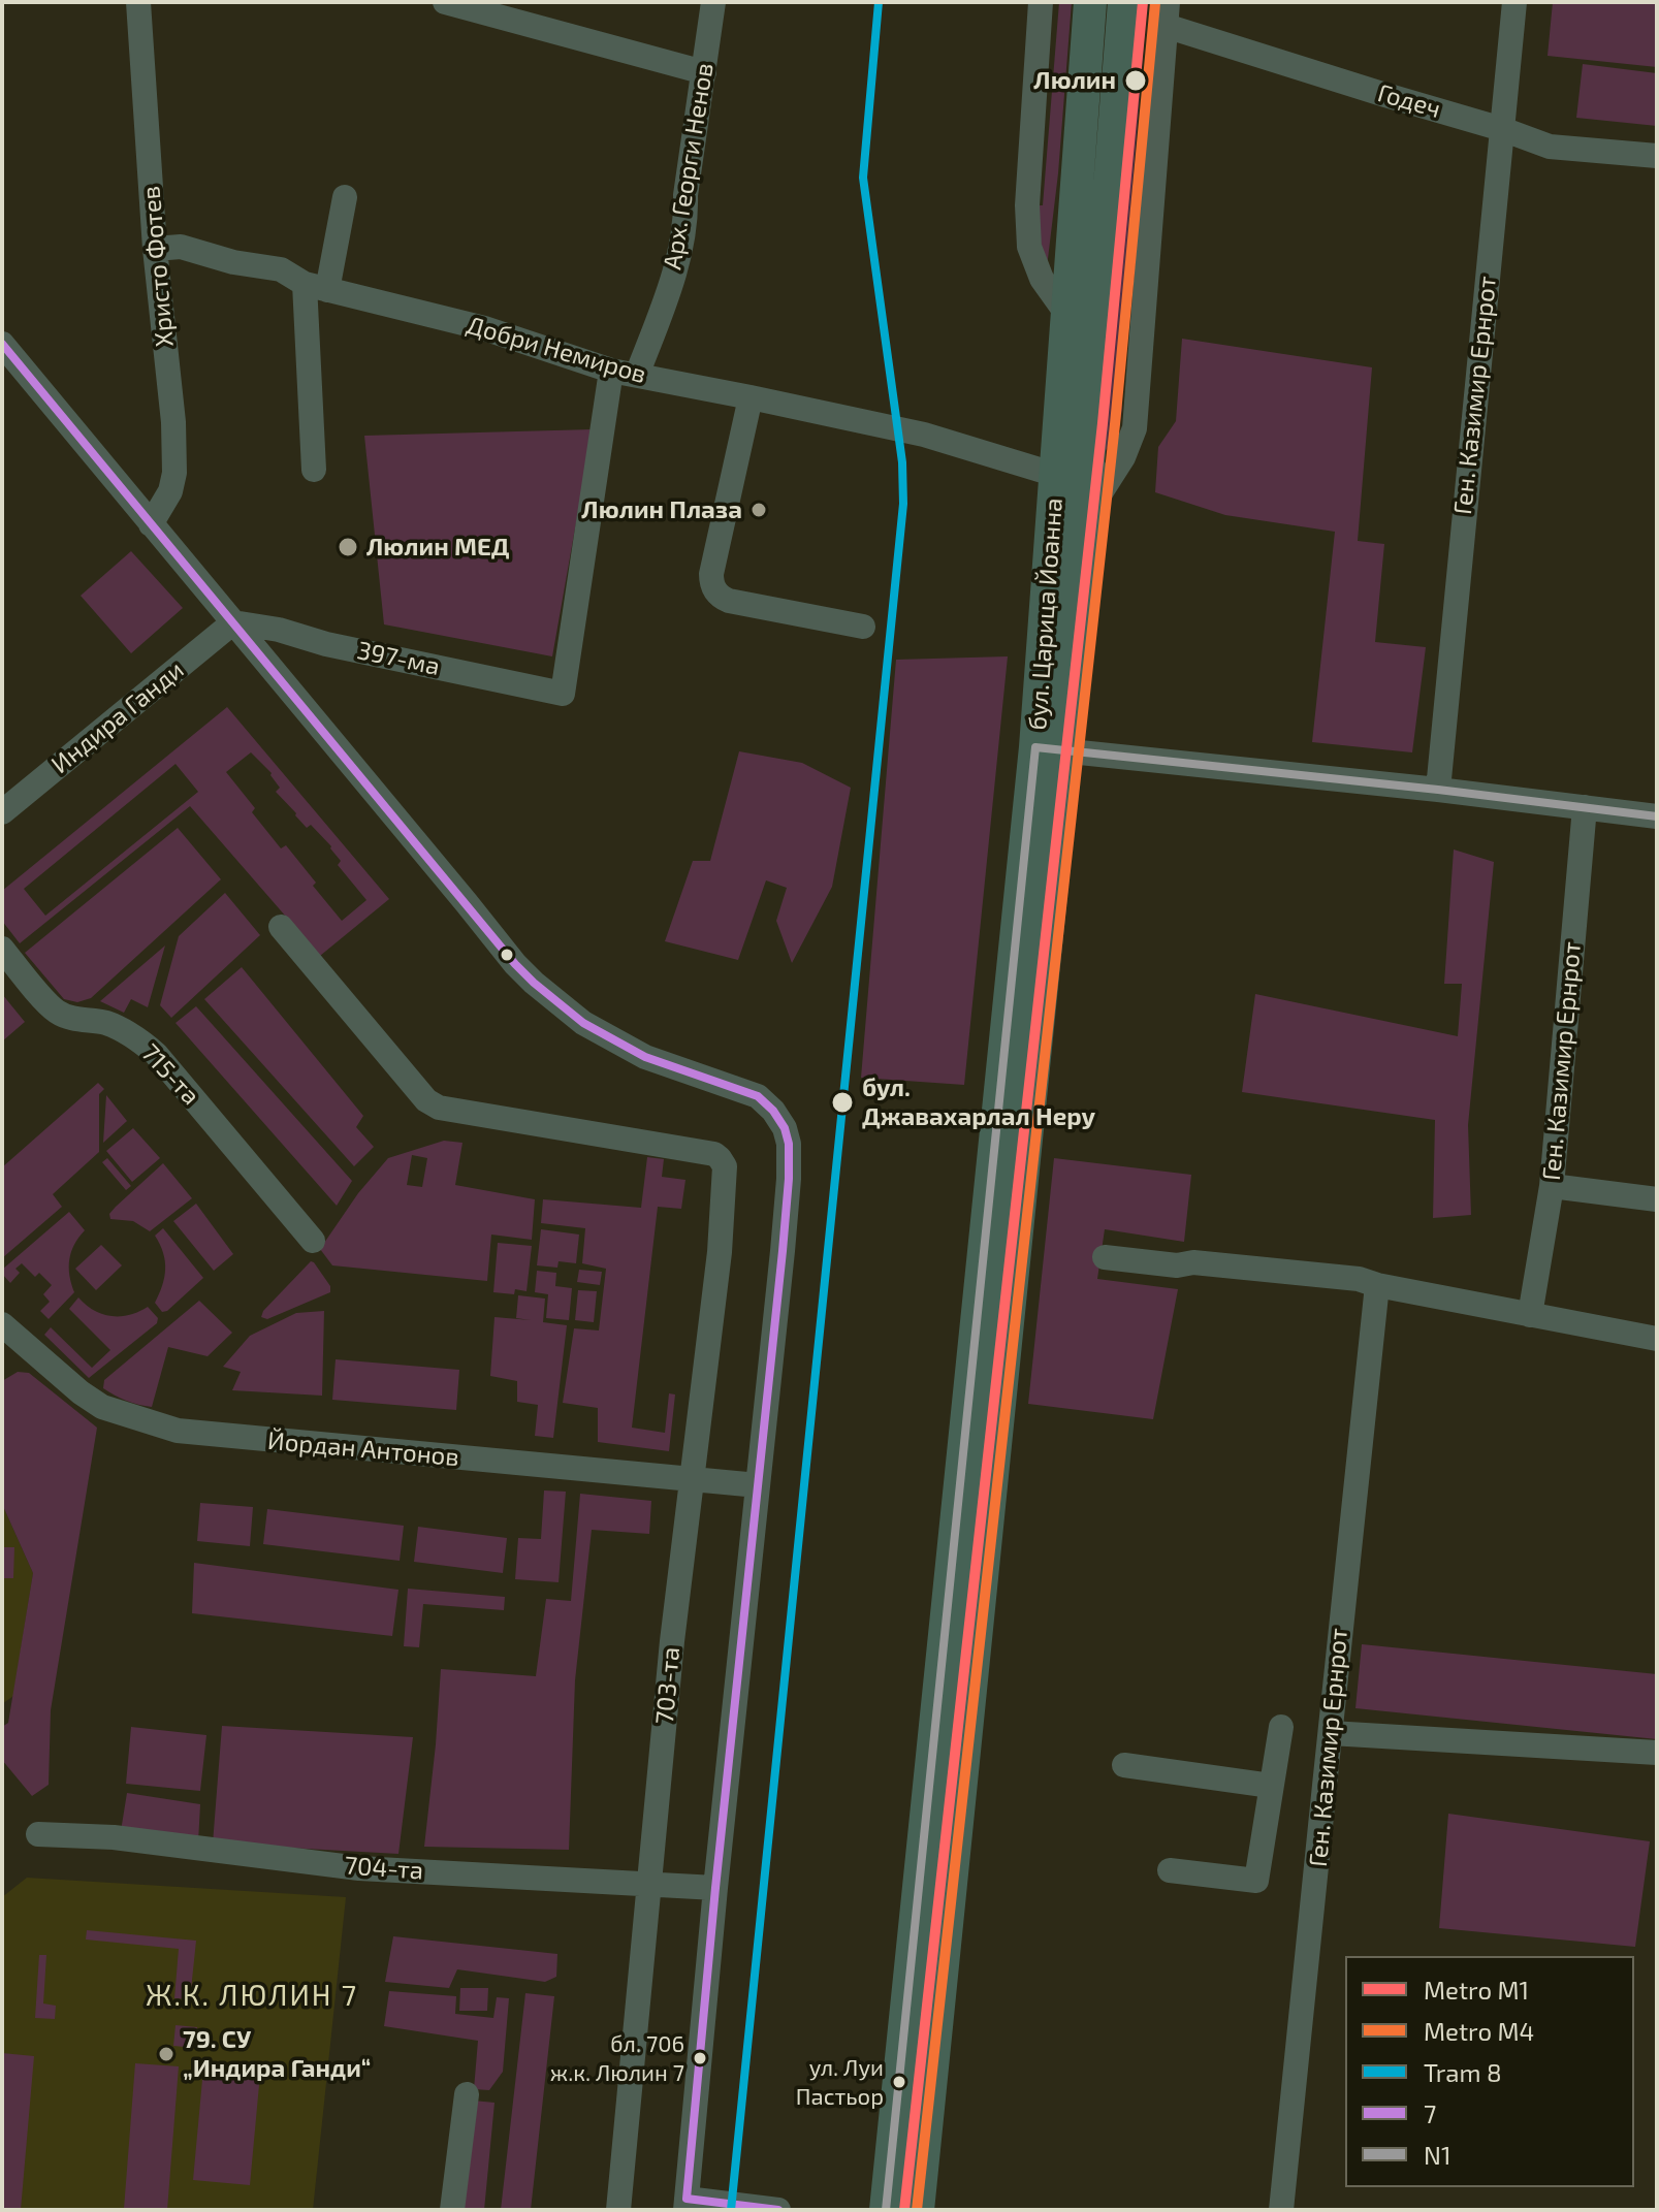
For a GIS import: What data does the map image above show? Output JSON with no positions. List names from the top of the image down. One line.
{"streets":{"main road":["бул. Царица Йоанна"],"street":["Годеч","Арх. Георги Ненов","Христо Фотев","Добри Немиров","Ген. Казимир Ернрот","397-ма","Индира Ганди","715-та","Йордан Антонов","703-та","704-та"]},"crossings":[["Годеч","Ген. Казимир Ернрот"],["Арх. Георги Ненов","Добри Немиров"],["Христо Фотев","Добри Немиров"],["Добри Немиров","бул. Царица Йоанна"],["Добри Немиров","397-ма"],["397-ма","Индира Ганди"],["Йордан Антонов","703-та"],["703-та","704-та"]],"districts":["Ж.К. ЛЮЛИН 7"],"places":["Люлин","Люлин Плаза","Люлин МЕД","бул. Джавахарлал Неру","79. СУ „Индира Ганди“","бл. 706 ж.к. Люлин 7","ул. Луи Пастьор"],"lines":["metro line M1","tram line 8","metro line M4","transit line 7","transit line N1"],"legend":["Metro M1","Metro M4","Tram 8","7","N1"]}
